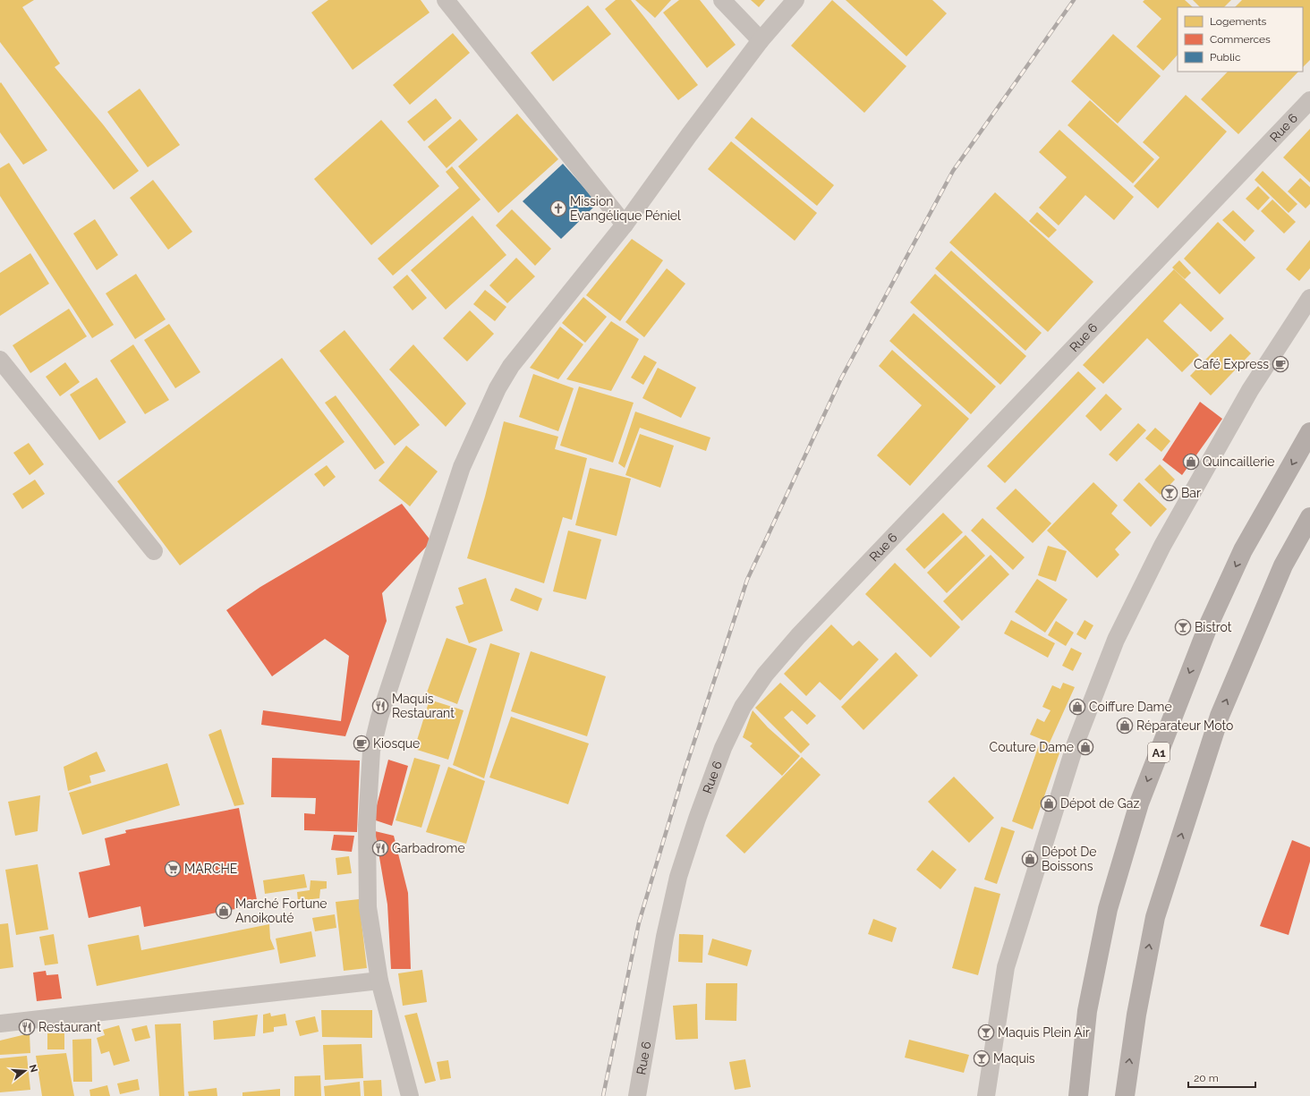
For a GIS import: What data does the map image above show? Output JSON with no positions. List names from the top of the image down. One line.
{"streets":{"main road":["A1"],"street":["Rue 6"]},"places":{"church":["Mission Evangélique Péniel"],"cafe":["Café Express","Kiosque"],"shop":["Quincaillerie","Coiffure Dame","Réparateur Moto","Couture Dame","Dépot de Gaz","Dépot De Boissons","Marché Fortune Anoikouté"],"bar":["Bar","Bistrot","Maquis Plein Air","Maquis"],"restaurant":["Maquis Restaurant","Garbadrome","Restaurant"],"supermarket":["MARCHE"]},"legend":["Logements","Commerces","Public"],"scale_bar":"20 m","north":"right"}
